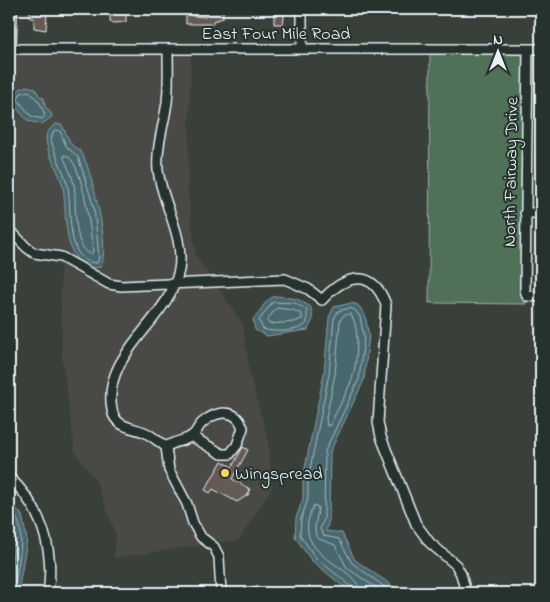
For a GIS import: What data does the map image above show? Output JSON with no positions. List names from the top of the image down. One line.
{"streets":{"street":["East Four Mile Road","North Fairway Drive"]},"crossings":[["East Four Mile Road","North Fairway Drive"]],"places":["Wingspread"],"north":"top"}
